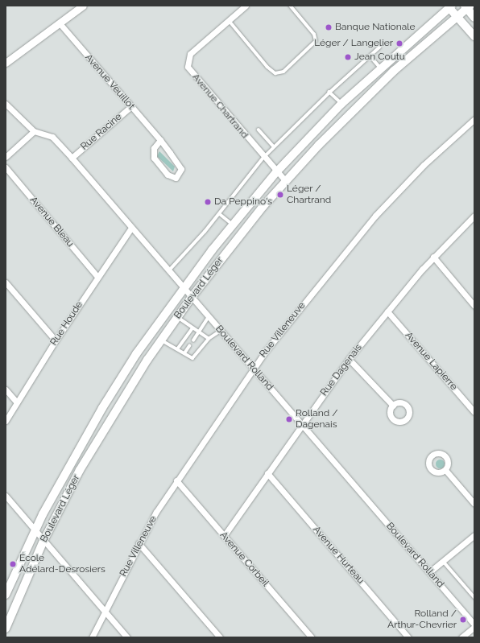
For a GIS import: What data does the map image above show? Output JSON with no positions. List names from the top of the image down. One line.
{"streets":{"main road":["Boulevard Léger"],"street":["Avenue Veuillot","Avenue Chartrand","Rue Racine","Avenue Bleau","Rue Houde","Rue Villeneuve","Boulevard Rolland","Avenue Lapierre","Rue Dagenais","Avenue Hurteau","Avenue Corbeil"]},"crossings":[["Avenue Veuillot","Rue Racine"],["Avenue Chartrand","Boulevard Léger"],["Rue Racine","Boulevard Rolland"],["Avenue Bleau","Rue Houde"],["Boulevard Léger","Boulevard Rolland"],["Rue Houde","Boulevard Rolland"],["Rue Villeneuve","Boulevard Rolland"],["Rue Villeneuve","Avenue Corbeil"],["Boulevard Rolland","Rue Dagenais"],["Avenue Lapierre","Rue Dagenais"],["Rue Dagenais","Avenue Hurteau"],["Rue Dagenais","Avenue Corbeil"]],"places":["Banque Nationale","Léger / Langelier","Jean Coutu","Léger / Chartrand","Da Peppino's","Rolland / Dagenais","École Adélard-Desrosiers","Rolland / Arthur-Chevrier"]}
